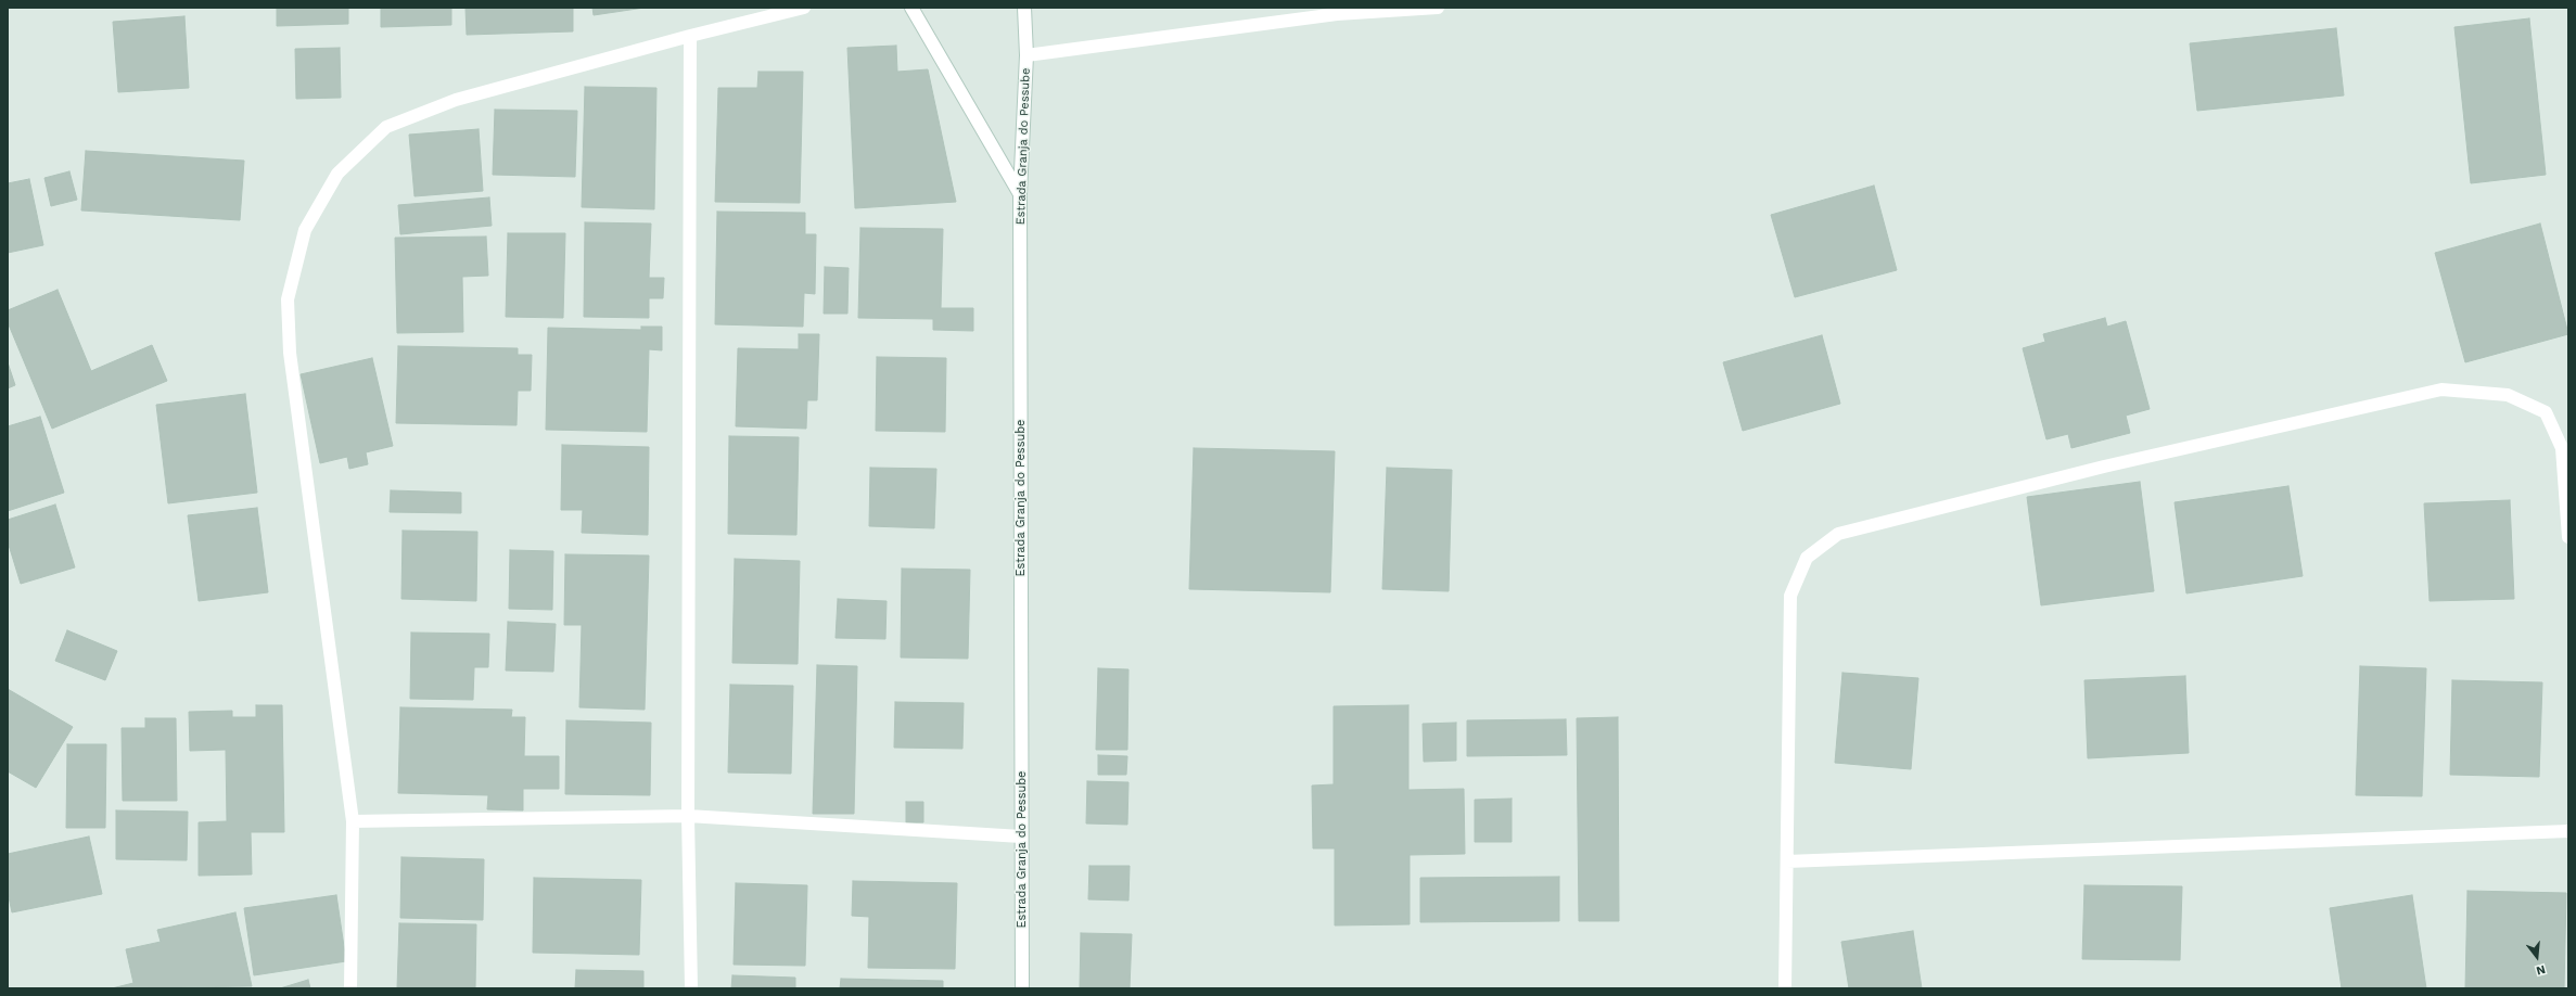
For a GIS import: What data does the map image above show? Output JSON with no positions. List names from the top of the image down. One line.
{"streets":{"street":["Estrada Granja do Pessube"]},"north":"bottom"}
